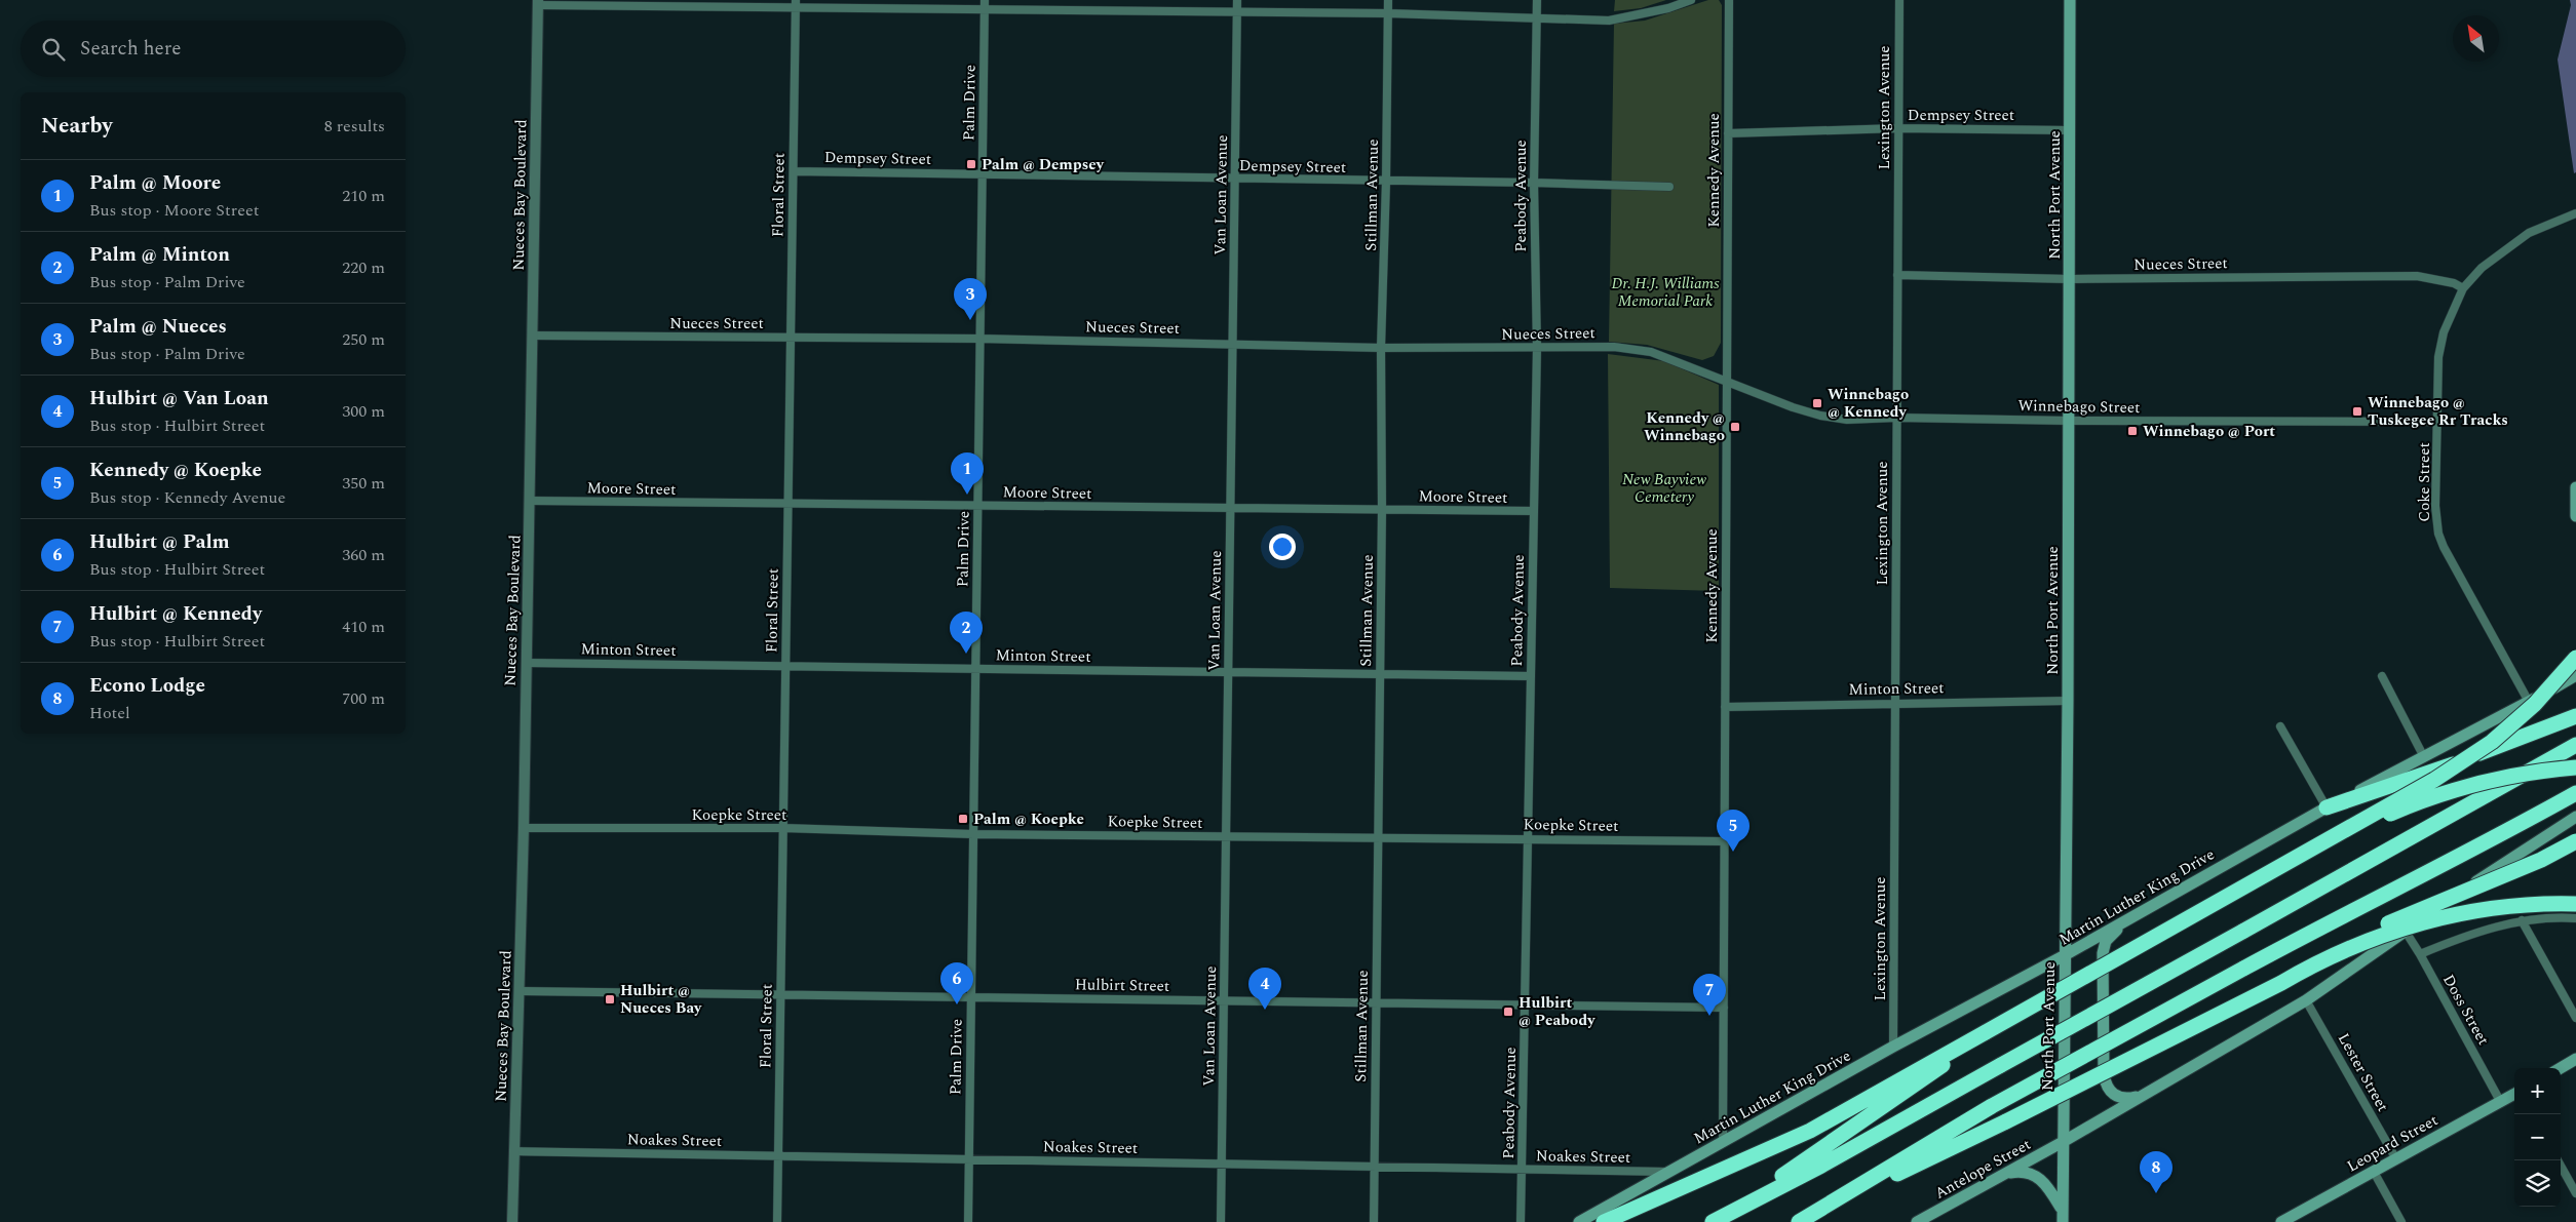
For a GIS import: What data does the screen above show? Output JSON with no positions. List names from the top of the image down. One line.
{"streets":{"main road":["North Port Avenue","Martin Luther King Drive","Leopard Street","Antelope Street"],"street":["Palm Drive","Lexington Avenue","Dempsey Street","Kennedy Avenue","Nueces Bay Boulevard","Floral Street","Van Loan Avenue","Stillman Avenue","Peabody Avenue","Nueces Street","Winnebago Street","Coke Street","Moore Street","Minton Street","Koepke Street","Hulbirt Street","Doss Street","Lester Street","Noakes Street"]},"crossings":[["Palm Drive","Dempsey Street"],["Palm Drive","Nueces Street"],["Palm Drive","Moore Street"],["Palm Drive","Minton Street"],["Palm Drive","Koepke Street"],["Palm Drive","Hulbirt Street"],["Palm Drive","Noakes Street"],["Lexington Avenue","Dempsey Street"],["Lexington Avenue","Nueces Street"],["Lexington Avenue","Winnebago Street"],["Lexington Avenue","Minton Street"],["Lexington Avenue","Martin Luther King Drive"],["Dempsey Street","Kennedy Avenue"],["Dempsey Street","Floral Street"],["Dempsey Street","Van Loan Avenue"],["Dempsey Street","Stillman Avenue"],["Dempsey Street","North Port Avenue"],["Dempsey Street","Peabody Avenue"],["Kennedy Avenue","Nueces Street"],["Kennedy Avenue","Winnebago Street"],["Kennedy Avenue","Minton Street"],["Kennedy Avenue","Koepke Street"],["Kennedy Avenue","Martin Luther King Drive"],["Kennedy Avenue","Hulbirt Street"],["Nueces Bay Boulevard","Nueces Street"],["Nueces Bay Boulevard","Moore Street"],["Nueces Bay Boulevard","Minton Street"],["Nueces Bay Boulevard","Koepke Street"],["Nueces Bay Boulevard","Hulbirt Street"],["Nueces Bay Boulevard","Noakes Street"],["Floral Street","Nueces Street"],["Floral Street","Moore Street"],["Floral Street","Minton Street"],["Floral Street","Koepke Street"],["Floral Street","Hulbirt Street"],["Floral Street","Noakes Street"],["Van Loan Avenue","Nueces Street"],["Van Loan Avenue","Moore Street"],["Van Loan Avenue","Minton Street"],["Van Loan Avenue","Koepke Street"],["Van Loan Avenue","Hulbirt Street"],["Van Loan Avenue","Noakes Street"],["Stillman Avenue","Nueces Street"],["Stillman Avenue","Moore Street"],["Stillman Avenue","Minton Street"],["Stillman Avenue","Koepke Street"],["Stillman Avenue","Hulbirt Street"],["Stillman Avenue","Noakes Street"],["North Port Avenue","Nueces Street"],["North Port Avenue","Winnebago Street"],["North Port Avenue","Minton Street"],["North Port Avenue","Martin Luther King Drive"],["North Port Avenue","Antelope Street"],["Peabody Avenue","Nueces Street"],["Peabody Avenue","Moore Street"],["Peabody Avenue","Minton Street"],["Peabody Avenue","Koepke Street"],["Peabody Avenue","Hulbirt Street"],["Peabody Avenue","Noakes Street"],["Nueces Street","Winnebago Street"],["Nueces Street","Coke Street"],["Winnebago Street","Coke Street"],["Coke Street","Martin Luther King Drive"],["Martin Luther King Drive","Noakes Street"],["Doss Street","Leopard Street"],["Doss Street","Antelope Street"],["Lester Street","Leopard Street"],["Lester Street","Antelope Street"]],"parks":["Dr. H.J. Williams Memorial Park","New Bayview Cemetery"],"places":{"transit":["Palm @ Dempsey","Winnebago @ Kennedy","Winnebago @ Tuskegee Rr Tracks","Kennedy @ Winnebago","Winnebago @ Port","Palm @ Koepke","Hulbirt @ Nueces Bay","Hulbirt @ Peabody"]},"north":"top left","page":{"search":"Search here","heading":["Nearby","8 results"],"list":[{"mark":"1","name":"Palm @ Moore","note":"Bus stop · Moore Street","value":"210 m"},{"mark":"2","name":"Palm @ Minton","note":"Bus stop · Palm Drive","value":"220 m"},{"mark":"3","name":"Palm @ Nueces","note":"Bus stop · Palm Drive","value":"250 m"},{"mark":"4","name":"Hulbirt @ Van Loan","note":"Bus stop · Hulbirt Street","value":"300 m"},{"mark":"5","name":"Kennedy @ Koepke","note":"Bus stop · Kennedy Avenue","value":"350 m"},{"mark":"6","name":"Hulbirt @ Palm","note":"Bus stop · Hulbirt Street","value":"360 m"},{"mark":"7","name":"Hulbirt @ Kennedy","note":"Bus stop · Hulbirt Street","value":"410 m"},{"mark":"8","name":"Econo Lodge","note":"Hotel","value":"700 m"}],"pins":["3","1","2","5","6","4","7","8"],"map_buttons":["+","−"]}}
